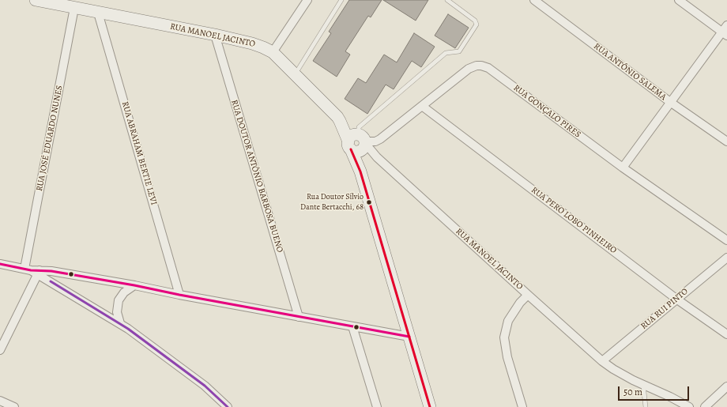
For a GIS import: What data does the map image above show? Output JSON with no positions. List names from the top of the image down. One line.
{"streets":{"street":["RUA MANOEL JACINTO","RUA ANTÔNIO SALEMA","RUA GONÇALO PIRES","RUA JOSÉ EDUARDO NUNES","RUA ABRAHAM BERTIE LEVI","RUA DOUTOR ANTÔNIO BARBOSA BUENO","RUA PERO LOBO PINHEIRO","RUA RUI PINTO"]},"crossings":[["RUA MANOEL JACINTO","RUA GONÇALO PIRES"],["RUA MANOEL JACINTO","RUA JOSÉ EDUARDO NUNES"],["RUA MANOEL JACINTO","RUA ABRAHAM BERTIE LEVI"],["RUA MANOEL JACINTO","RUA DOUTOR ANTÔNIO BARBOSA BUENO"],["RUA MANOEL JACINTO","RUA RUI PINTO"],["RUA GONÇALO PIRES","RUA PERO LOBO PINHEIRO"],["RUA PERO LOBO PINHEIRO","RUA RUI PINTO"]],"places":["Rua Doutor Sílvio Dante Bertacchi, 68"],"scale_bar":"50 m"}
